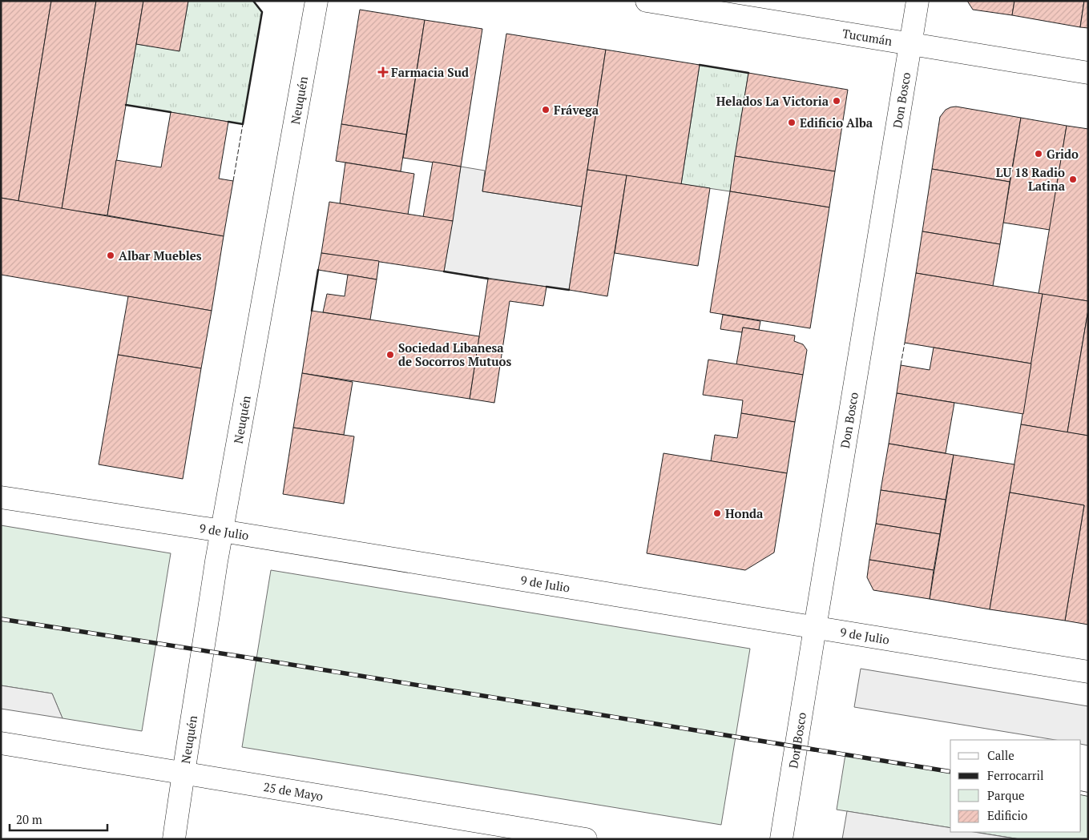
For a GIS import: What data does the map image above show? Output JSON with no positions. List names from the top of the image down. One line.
{"streets":{"street":["Tucumán","Neuquén","Don Bosco","9 de Julio","25 de Mayo"]},"crossings":[["Tucumán","Don Bosco"],["Neuquén","9 de Julio"],["Neuquén","25 de Mayo"],["Don Bosco","9 de Julio"]],"places":{"health":["Farmacia Sud"],"other":["Helados La Victoria","Frávega","Edificio Alba","Grido","LU 18 Radio Latina","Albar Muebles","Sociedad Libanesa de Socorros Mutuos","Honda"]},"legend":["Calle","Ferrocarril","Parque","Edificio"],"scale_bar":"20 m"}
